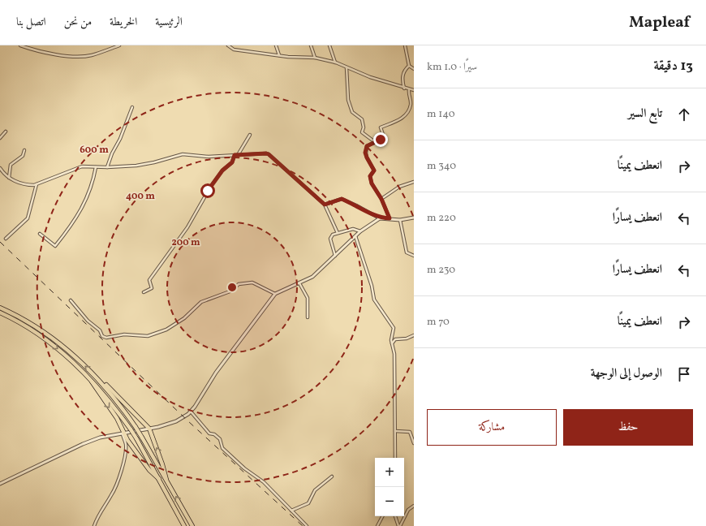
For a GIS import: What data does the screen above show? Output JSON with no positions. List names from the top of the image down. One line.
{"page":{"header":"Mapleaf","nav":["الرئيسية","الخريطة","من نحن","اتصل بنا"],"heading":["13 دقيقة","سيرًا · 1.0 km"],"list":[["تابع السير","140 m"],["انعطف يمينًا","340 m"],["انعطف يسارًا","220 m"],["انعطف يسارًا","230 m"],["انعطف يمينًا","70 m"],"الوصول إلى الوجهة"],"buttons":["حفظ","مشاركة"],"map_buttons":["+","−"]},"rings":["600 m","400 m","200 m"]}
